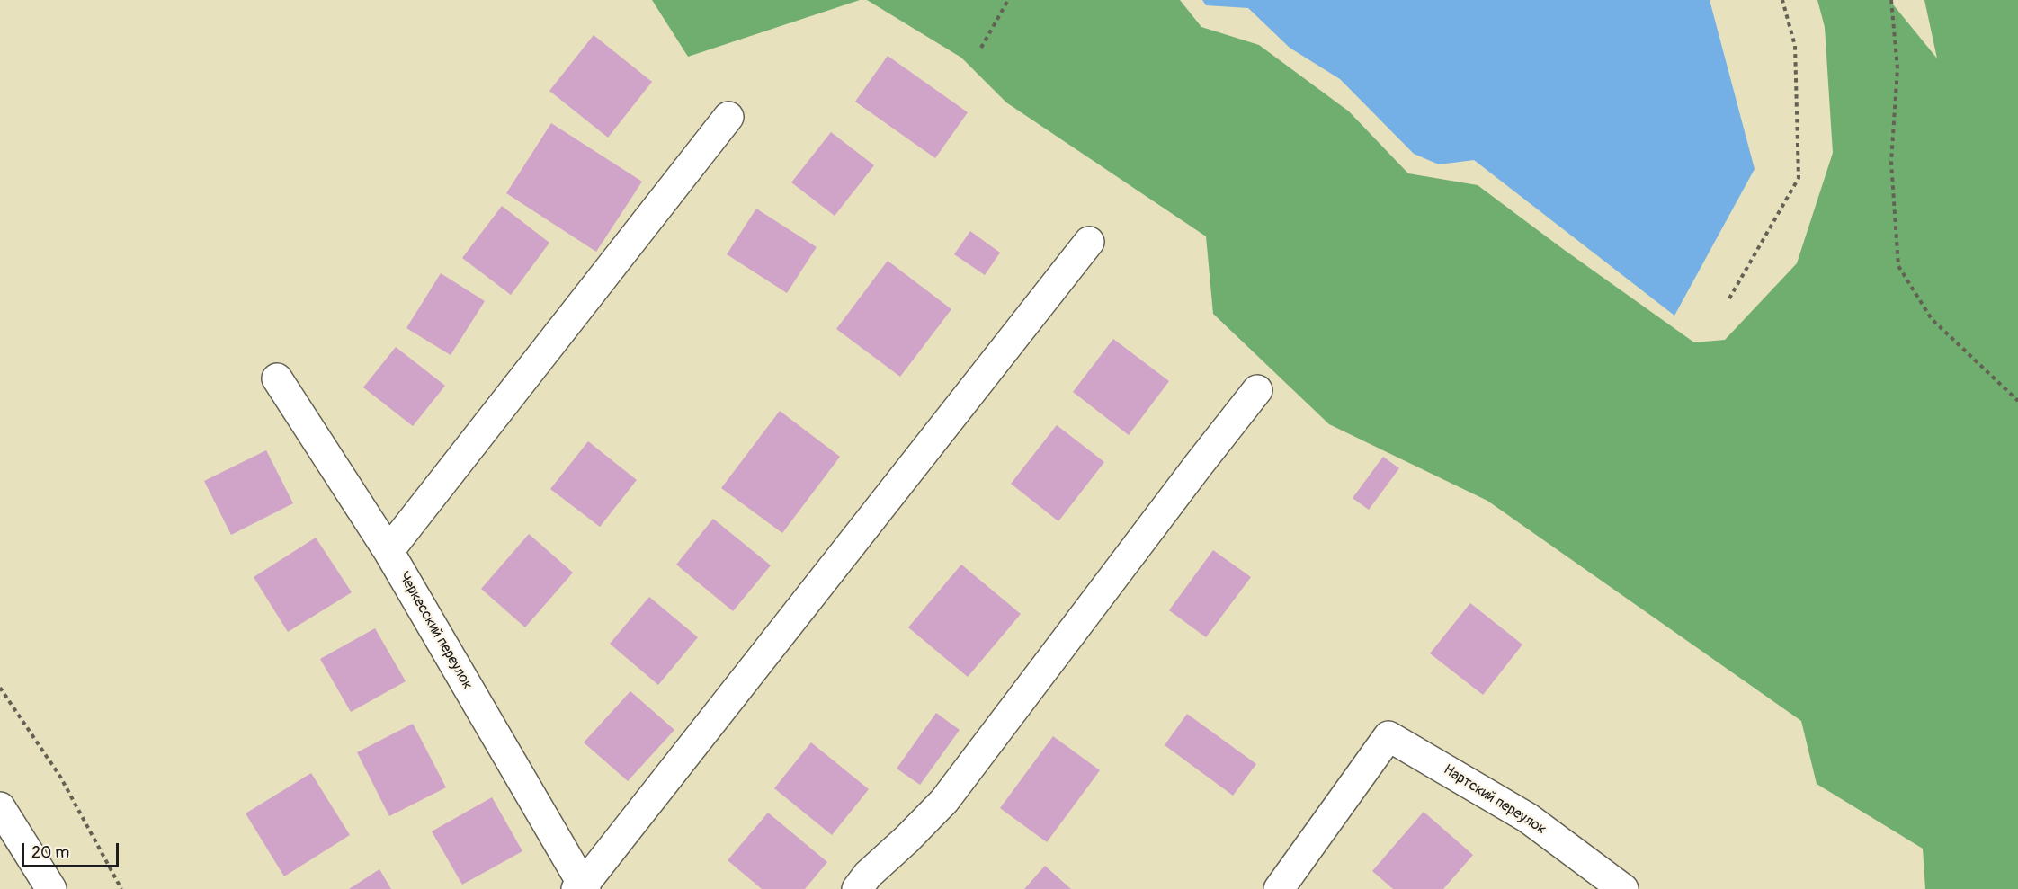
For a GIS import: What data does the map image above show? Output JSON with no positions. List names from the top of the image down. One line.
{"streets":{"street":["Черкесский переулок","Нартский переулок"]},"scale_bar":"20 m"}
